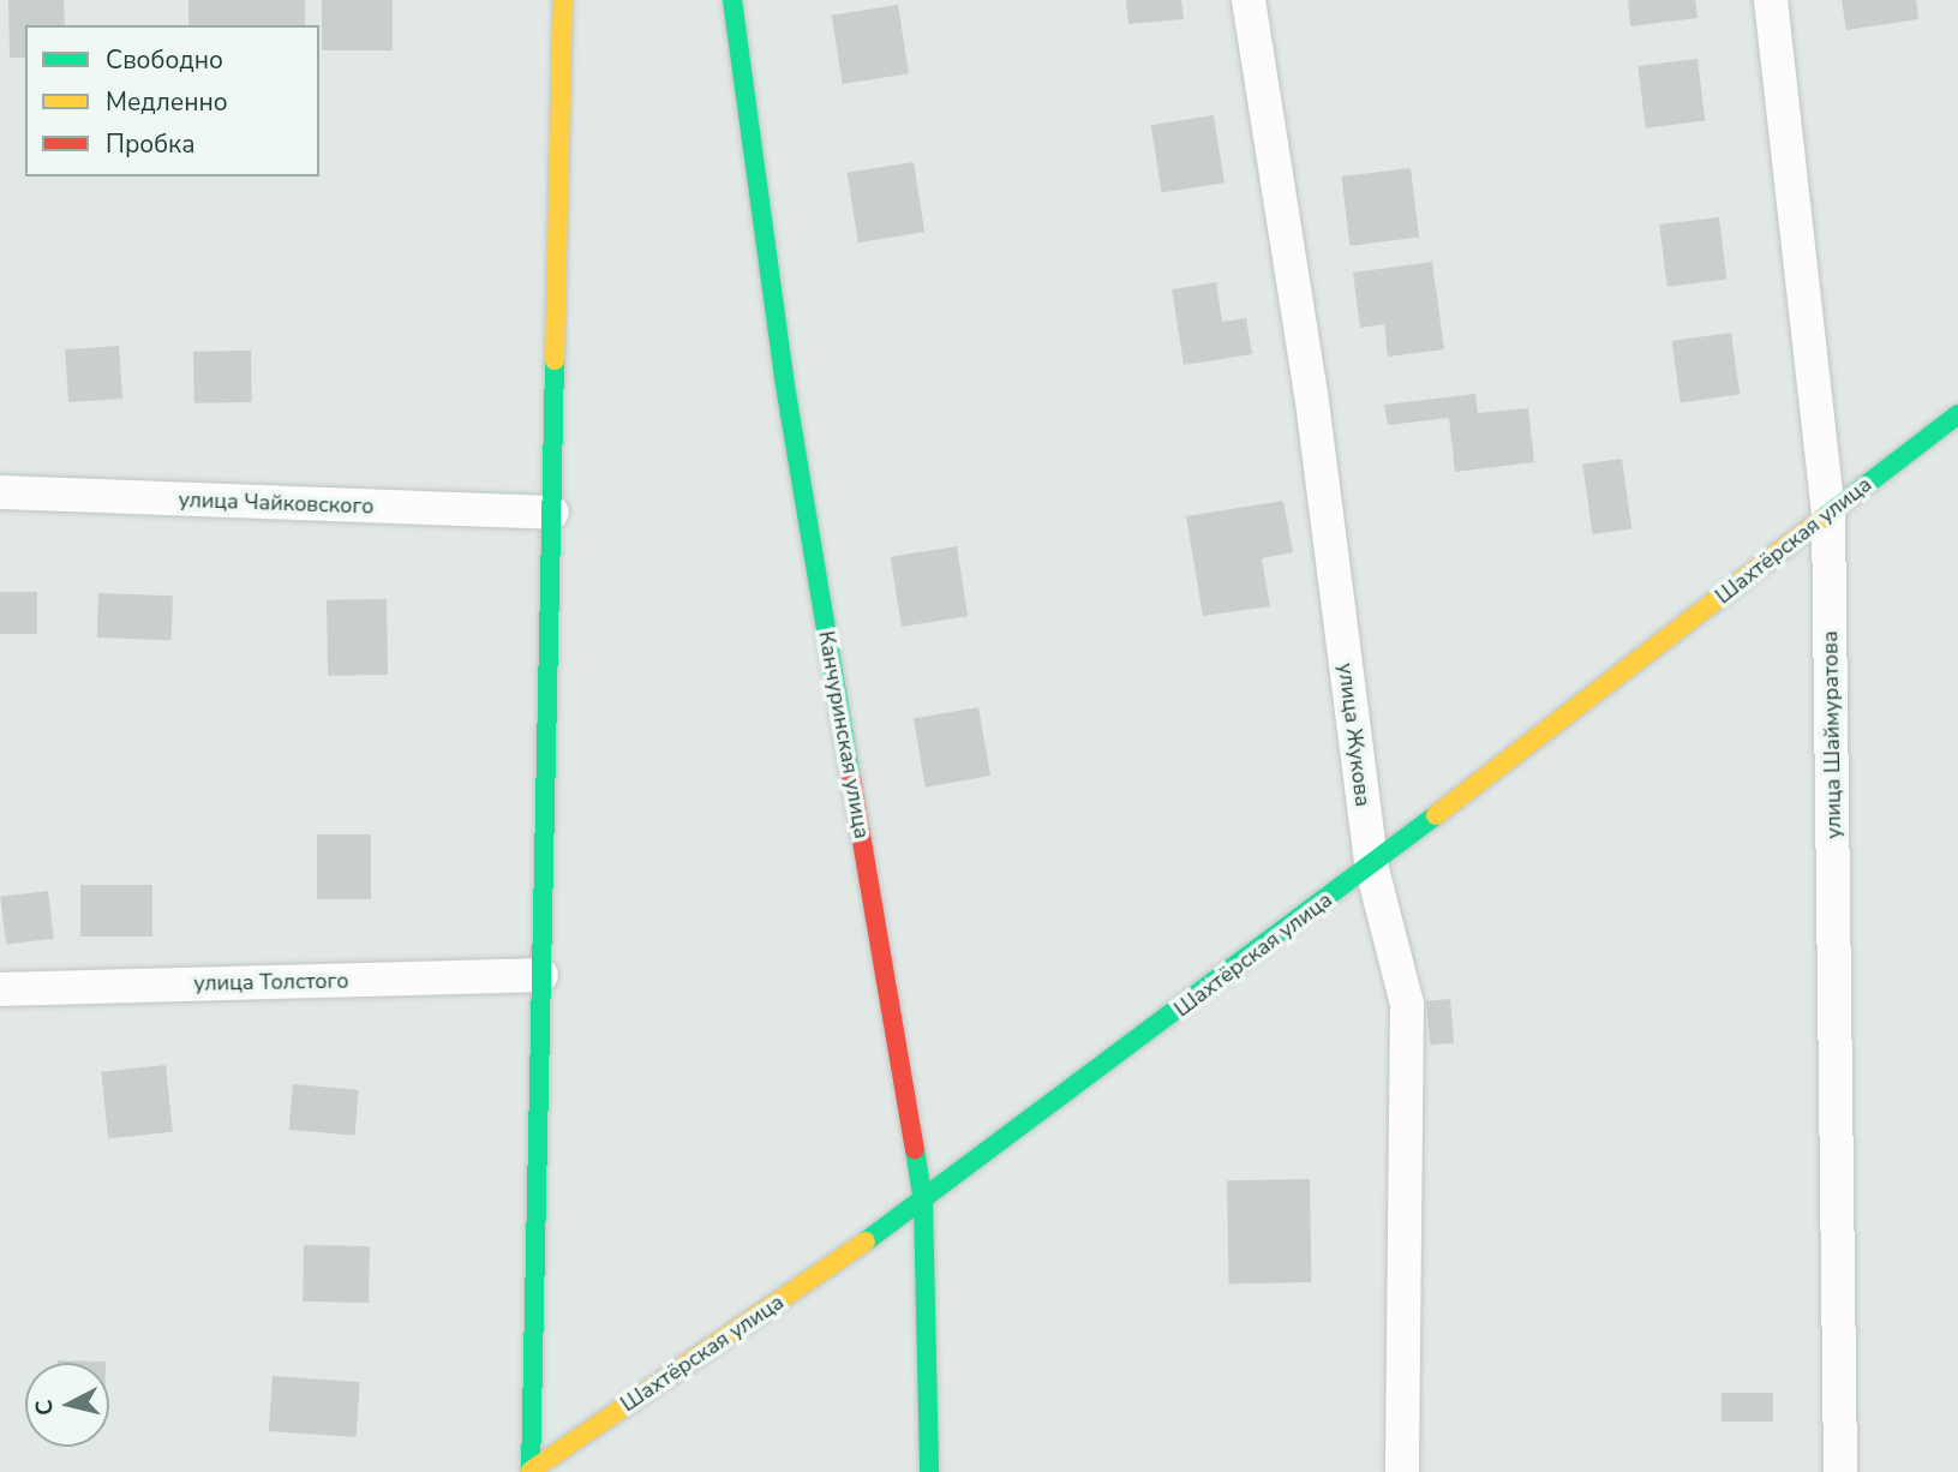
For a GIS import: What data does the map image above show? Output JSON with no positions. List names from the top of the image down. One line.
{"streets":{"street":["улица Чайковского","Шахтёрская улица","Канчуринская улица","улица Жукова","улица Шаймуратова","улица Толстого"]},"crossings":[["Шахтёрская улица","Канчуринская улица"],["Шахтёрская улица","улица Жукова"],["Шахтёрская улица","улица Шаймуратова"]],"legend":["Свободно","Медленно","Пробка"],"north":"left"}
